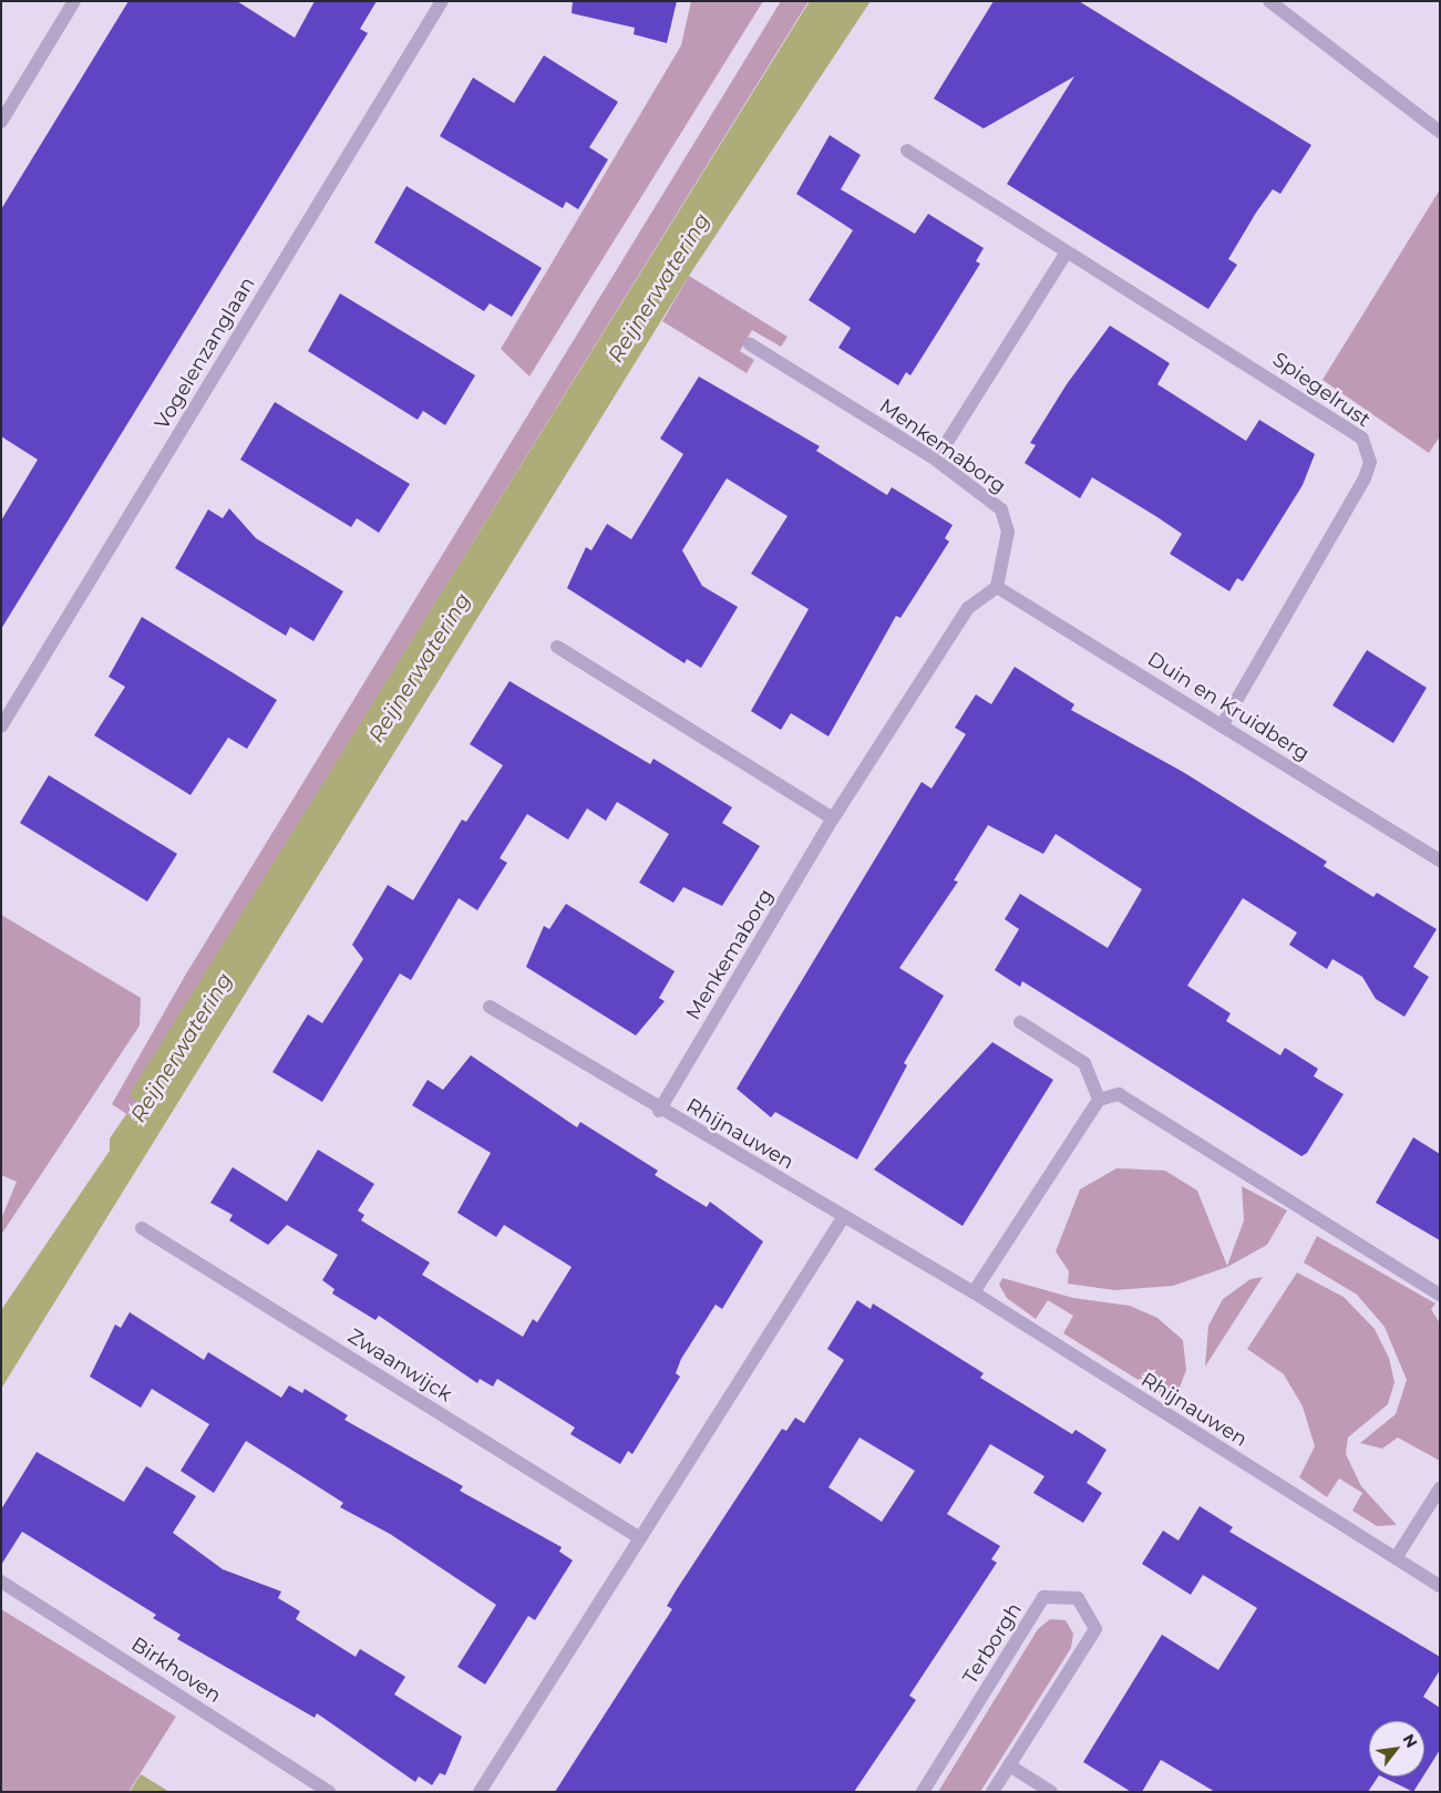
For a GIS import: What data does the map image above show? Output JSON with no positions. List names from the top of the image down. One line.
{"streets":{"street":["Vogelenzanglaan","Spiegelrust","Menkemaborg","Duin en Kruidberg","Rhijnauwen","Zwaanwijck","Terborgh","Birkhoven"]},"crossings":[["Spiegelrust","Duin en Kruidberg"],["Menkemaborg","Duin en Kruidberg"],["Menkemaborg","Rhijnauwen"]],"water":["Reijnerwatering"],"north":"top right"}
